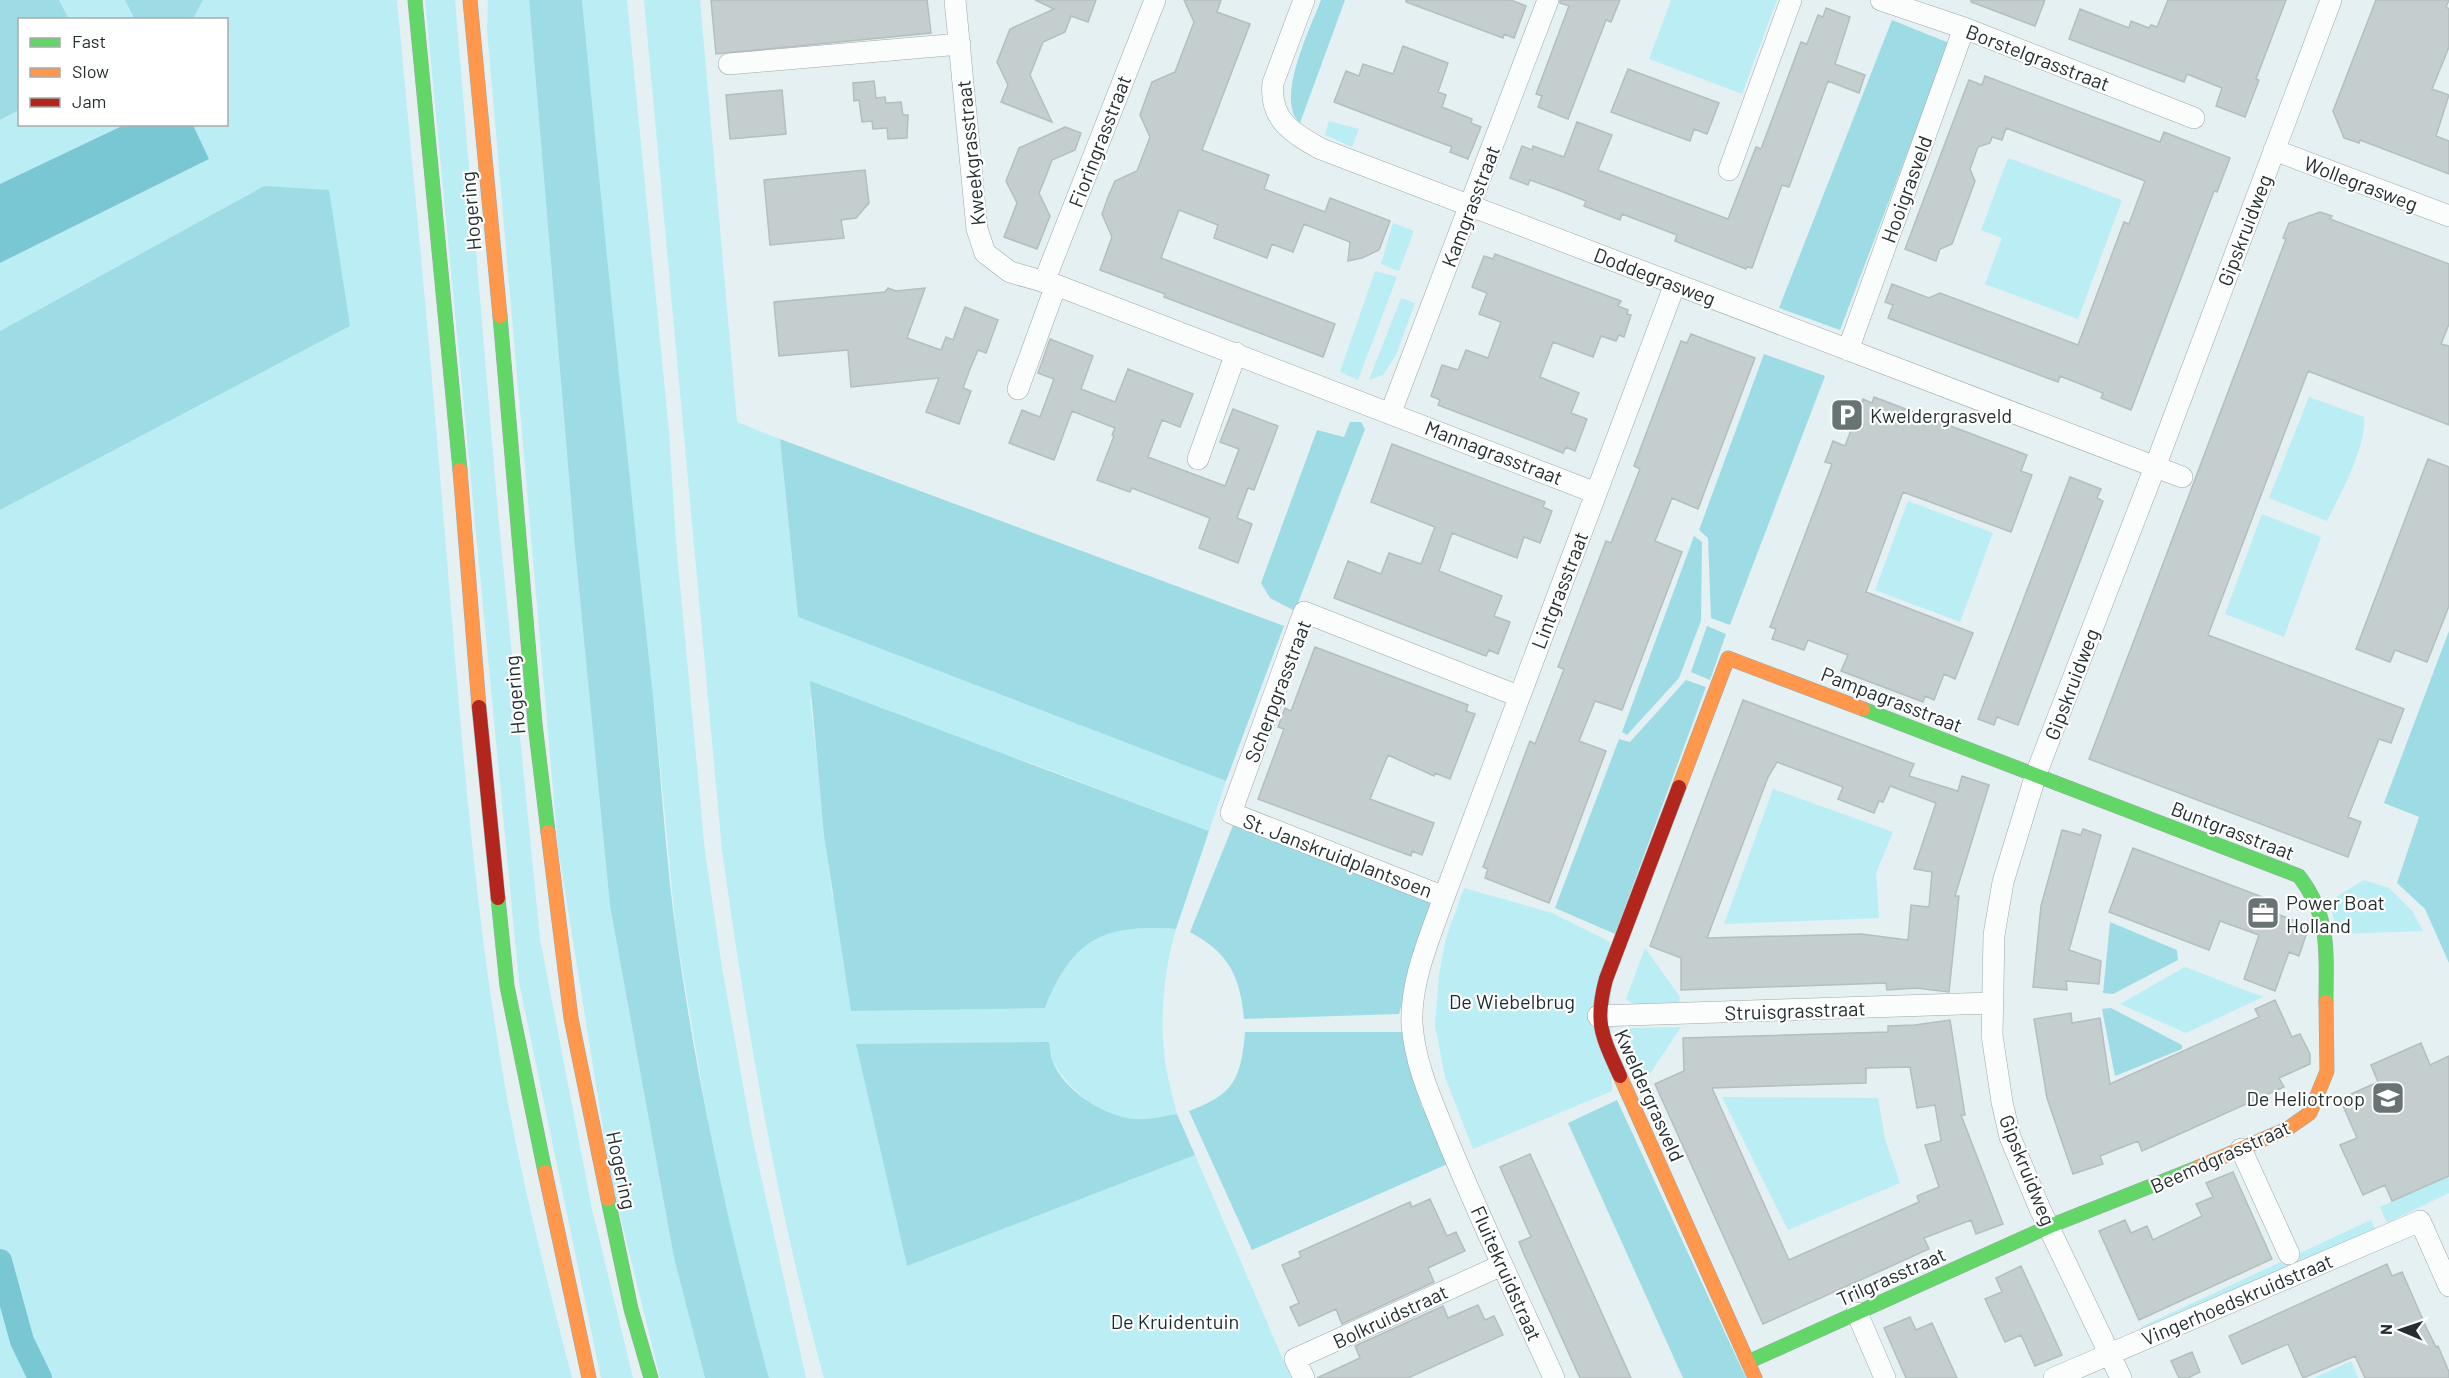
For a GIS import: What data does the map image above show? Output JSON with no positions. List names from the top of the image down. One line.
{"streets":{"main road":["Hogering","Pampagrasstraat","Buntgrasstraat","Kweldergrasveld","Beemdgrasstraat","Trilgrasstraat"],"street":["Borstelgrasstraat","Fioringrasstraat","Kweekgrasstraat","Wollegrasweg","Hooigrasveld","Kamgrasstraat","Gipskruidweg","Doddegrasweg","Mannagrasstraat","Lintgrasstraat","Scherpgrasstraat","St. Janskruidplantsoen","Struisgrasstraat","Fluitekruidstraat","Vingerhoedskruidstraat","Bolkruidstraat"]},"crossings":[["Borstelgrasstraat","Hooigrasveld"],["Fioringrasstraat","Kweekgrasstraat"],["Kweekgrasstraat","Kamgrasstraat"],["Kweekgrasstraat","Mannagrasstraat"],["Wollegrasweg","Gipskruidweg"],["Hooigrasveld","Doddegrasweg"],["Kamgrasstraat","Doddegrasweg"],["Kamgrasstraat","Mannagrasstraat"],["Gipskruidweg","Doddegrasweg"],["Gipskruidweg","Pampagrasstraat"],["Gipskruidweg","Buntgrasstraat"],["Gipskruidweg","Struisgrasstraat"],["Gipskruidweg","Beemdgrasstraat"],["Gipskruidweg","Trilgrasstraat"],["Gipskruidweg","Vingerhoedskruidstraat"],["Doddegrasweg","Lintgrasstraat"],["Mannagrasstraat","Lintgrasstraat"],["Lintgrasstraat","Scherpgrasstraat"],["Lintgrasstraat","St. Janskruidplantsoen"],["Lintgrasstraat","Fluitekruidstraat"],["Scherpgrasstraat","St. Janskruidplantsoen"],["Pampagrasstraat","Buntgrasstraat"],["Pampagrasstraat","Kweldergrasveld"],["Buntgrasstraat","Beemdgrasstraat"],["St. Janskruidplantsoen","Fluitekruidstraat"],["Struisgrasstraat","Kweldergrasveld"],["Kweldergrasveld","Trilgrasstraat"],["Beemdgrasstraat","Trilgrasstraat"],["Fluitekruidstraat","Bolkruidstraat"]],"parks":["De Wiebelbrug","De Kruidentuin"],"places":{"parking":["Kweldergrasveld"],"office":["Power Boat Holland"],"school or university":["De Heliotroop"]},"legend":["Fast","Slow","Jam"],"north":"left"}
